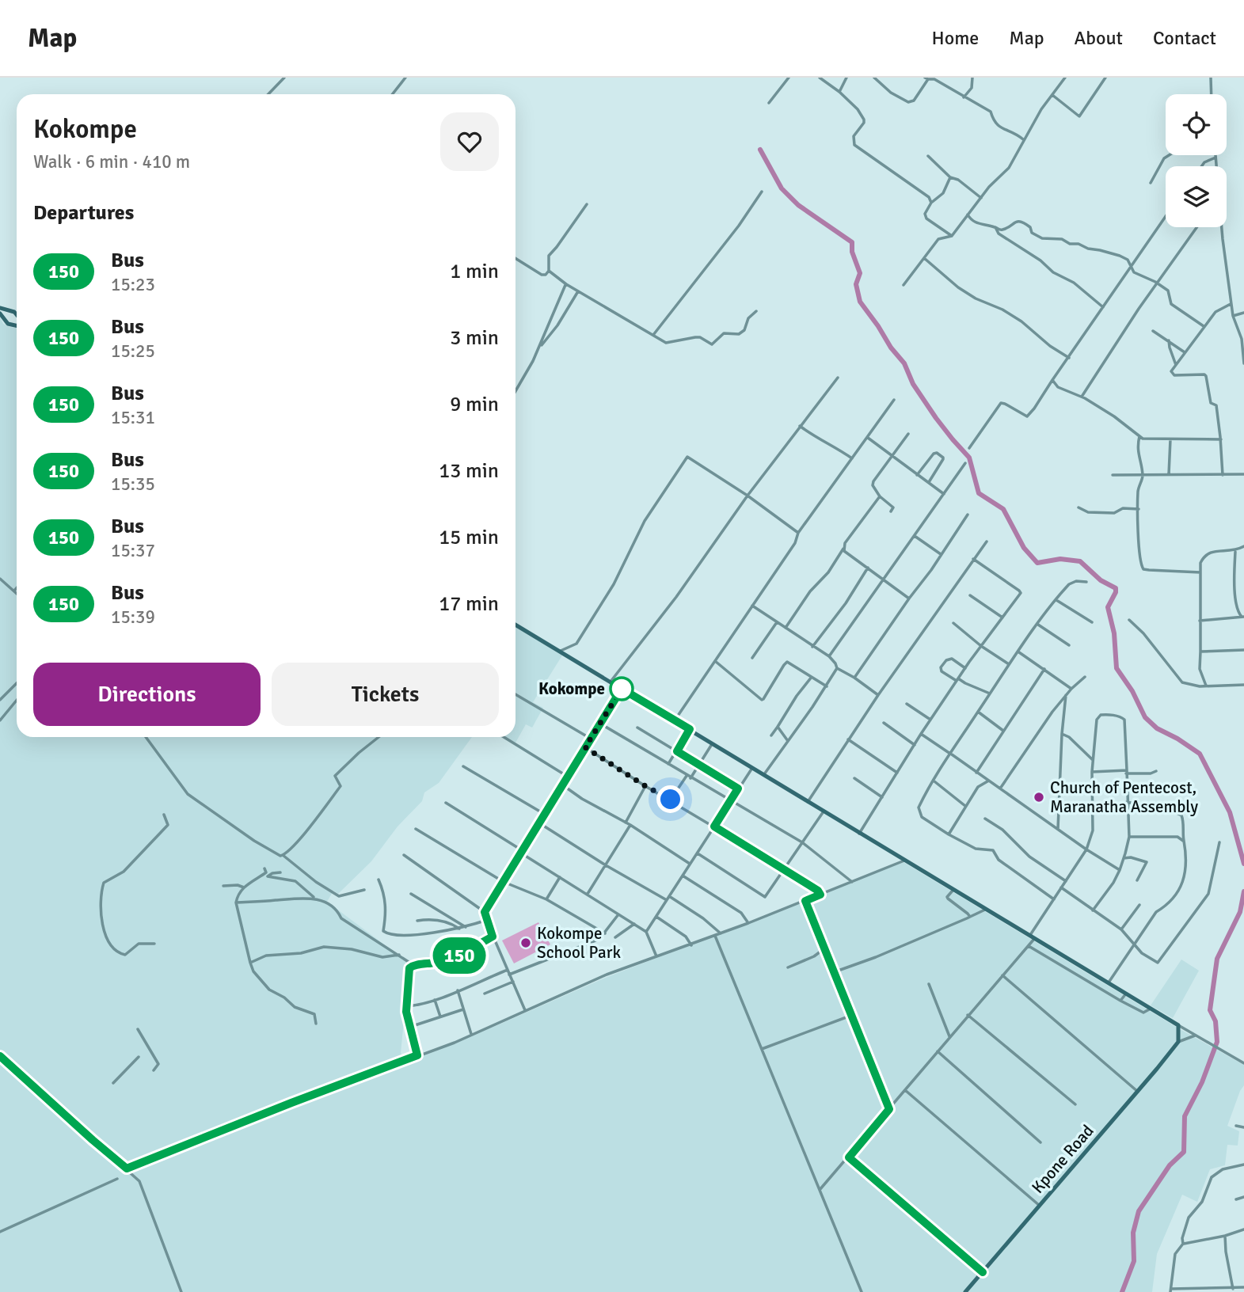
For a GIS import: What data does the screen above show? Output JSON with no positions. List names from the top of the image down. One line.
{"streets":{"main road":["Kpone Road"]},"places":["Kokompe","Church of Pentecost, Maranatha Assembly","Kokompe School Park"],"lines":["bus line 150"],"page":{"header":"Map","nav":["Home","Map","About","Contact"],"on_map":"150","heading":[["Kokompe","Walk · 6 min · 410 m"],"Departures"],"list":[{"mark":"150","name":"Bus","note":"15:23","value":"1 min"},{"mark":"150","name":"Bus","note":"15:25","value":"3 min"},{"mark":"150","name":"Bus","note":"15:31","value":"9 min"},{"mark":"150","name":"Bus","note":"15:35","value":"13 min"},{"mark":"150","name":"Bus","note":"15:37","value":"15 min"},{"mark":"150","name":"Bus","note":"15:39","value":"17 min"}],"buttons":["Directions","Tickets"]}}
